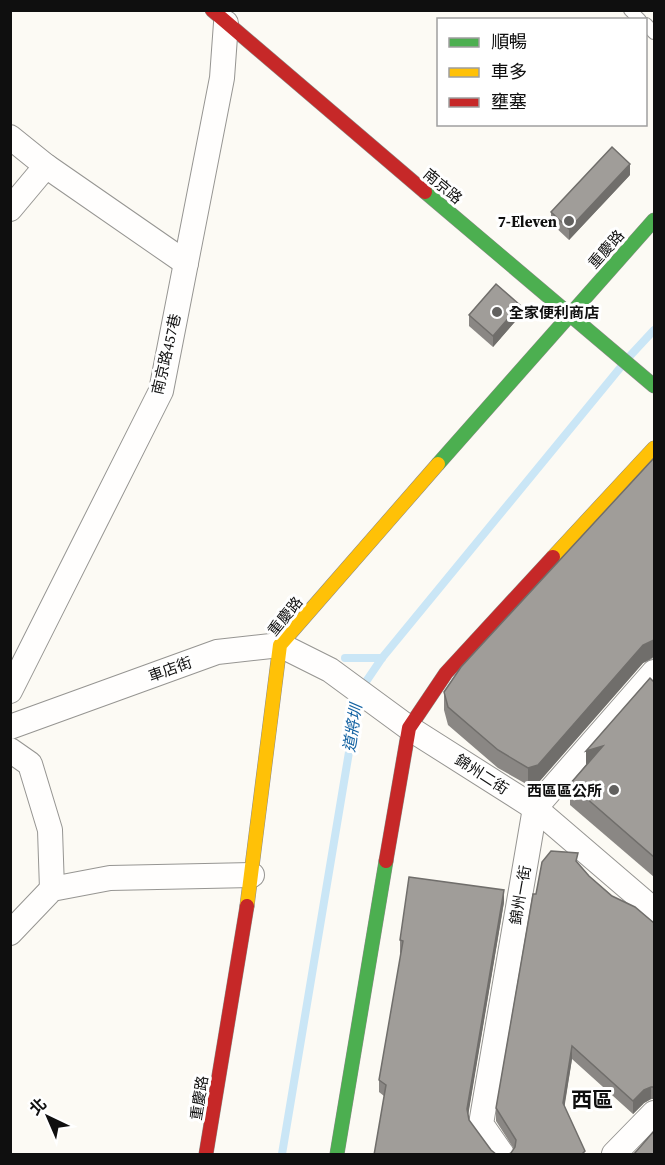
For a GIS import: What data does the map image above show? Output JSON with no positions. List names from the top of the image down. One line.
{"streets":{"street":["南京路","重慶路","南京路457巷","車店街","錦州二街","錦州一街"]},"crossings":[["南京路","重慶路"],["南京路","南京路457巷"],["重慶路","車店街"],["重慶路","錦州二街"],["車店街","錦州二街"],["錦州二街","錦州一街"]],"districts":["西區"],"water":["道將圳"],"places":["7-Eleven","全家便利商店","西區區公所"],"legend":["順暢","車多","壅塞"],"north":"top left"}
